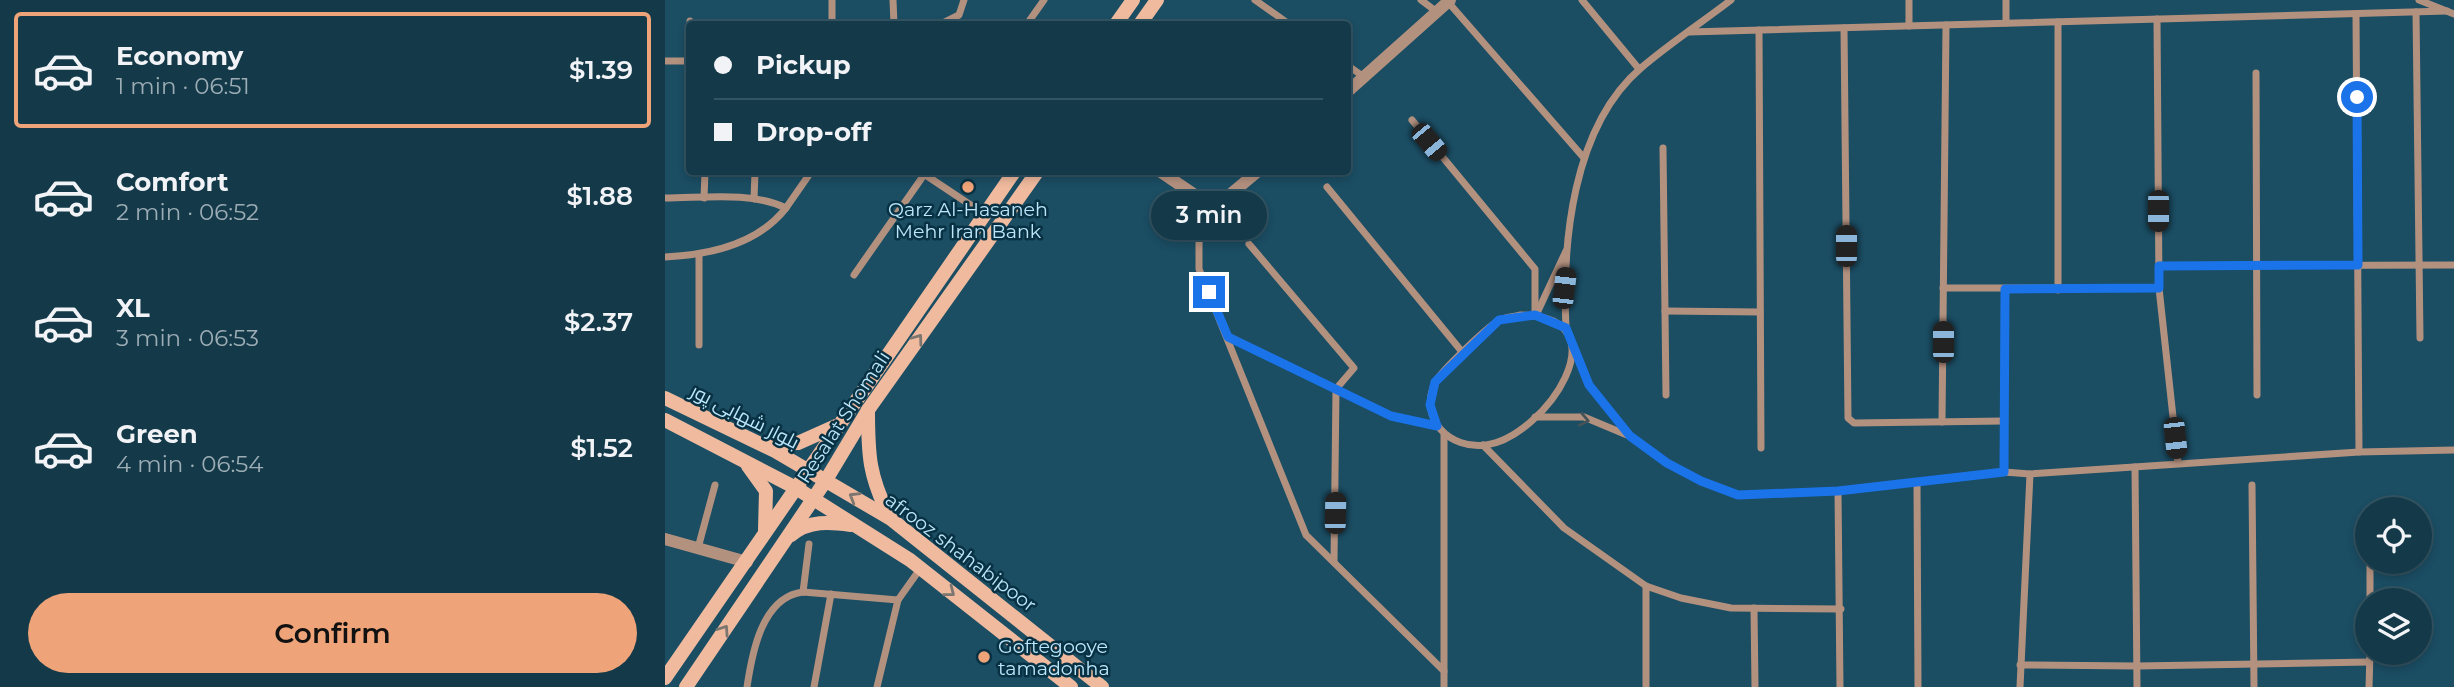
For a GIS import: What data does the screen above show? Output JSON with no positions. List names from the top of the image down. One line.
{"streets":{"main road":["بلوار شهابی پور","Resalat Shomali","afrooz shahabipoor"]},"crossings":[["بلوار شهابی پور","Resalat Shomali"],["بلوار شهابی پور","afrooz shahabipoor"],["Resalat Shomali","afrooz shahabipoor"]],"places":["Qarz Al-Hasaneh Mehr Iran Bank","Goftegooye tamadonha"],"page":{"list":[{"name":"Economy","note":"1 min · 06:51","value":"$1.39"},{"name":"Comfort","note":"2 min · 06:52","value":"$1.88"},{"name":"XL","note":"3 min · 06:53","value":"$2.37"},{"name":"Green","note":"4 min · 06:54","value":"$1.52"}],"banner":["Pickup","Drop-off"],"bubble":"3 min","buttons":"Confirm"}}
